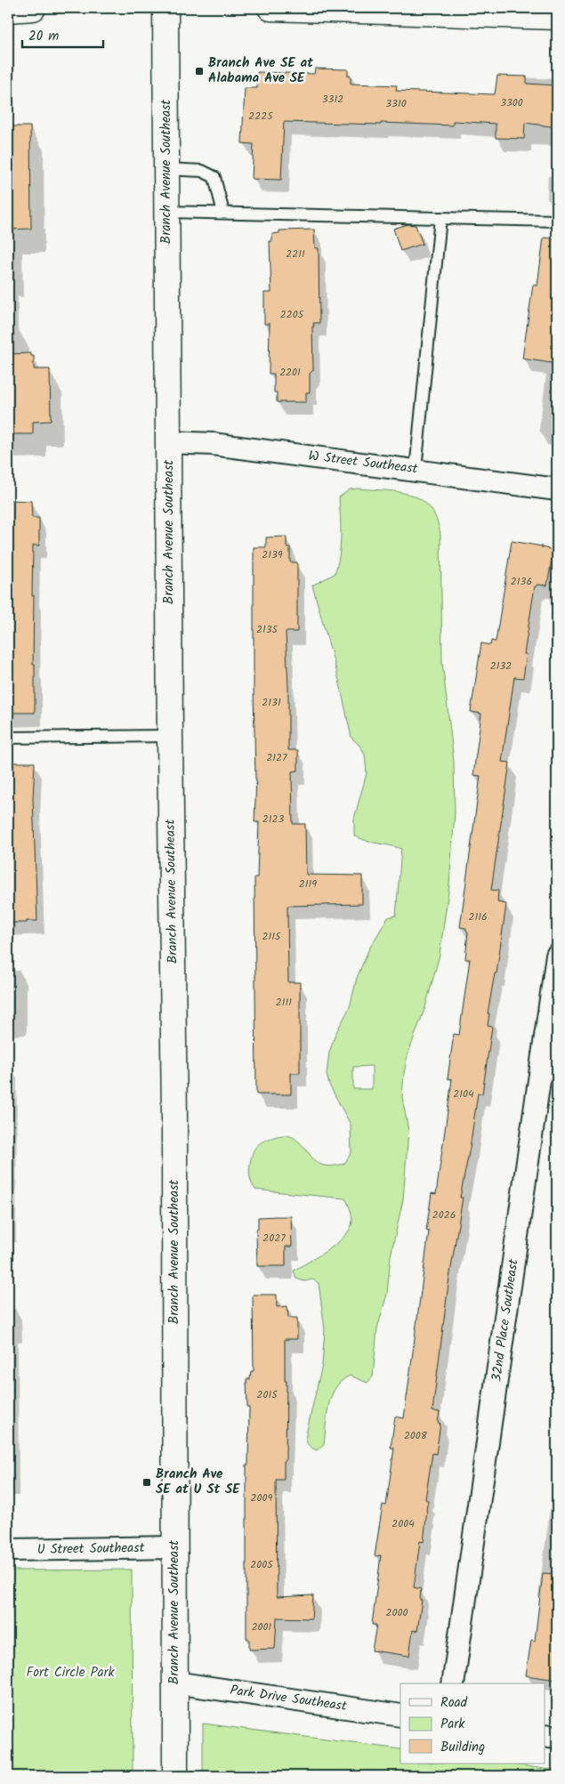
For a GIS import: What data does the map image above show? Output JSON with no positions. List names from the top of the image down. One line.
{"streets":{"main road":["Branch Avenue Southeast"],"street":["W Street Southeast","32nd Place Southeast","U Street Southeast","Park Drive Southeast"]},"crossings":[["Branch Avenue Southeast","W Street Southeast"],["Branch Avenue Southeast","U Street Southeast"],["Branch Avenue Southeast","Park Drive Southeast"]],"parks":["Fort Circle Park"],"places":{"transit":["Branch Ave SE at Alabama Ave SE","Branch Ave SE at U St SE"]},"house_numbers":["3312","3300","3310","2225","2211","2205","2201","2139","2136","2135","2132","2131","2127","2123","2119","2116","2115","2111","2104","2026","2027","2015","2008","2009","2004","2005","2000","2001"],"legend":["Road","Park","Building"],"scale_bar":"20 m"}
